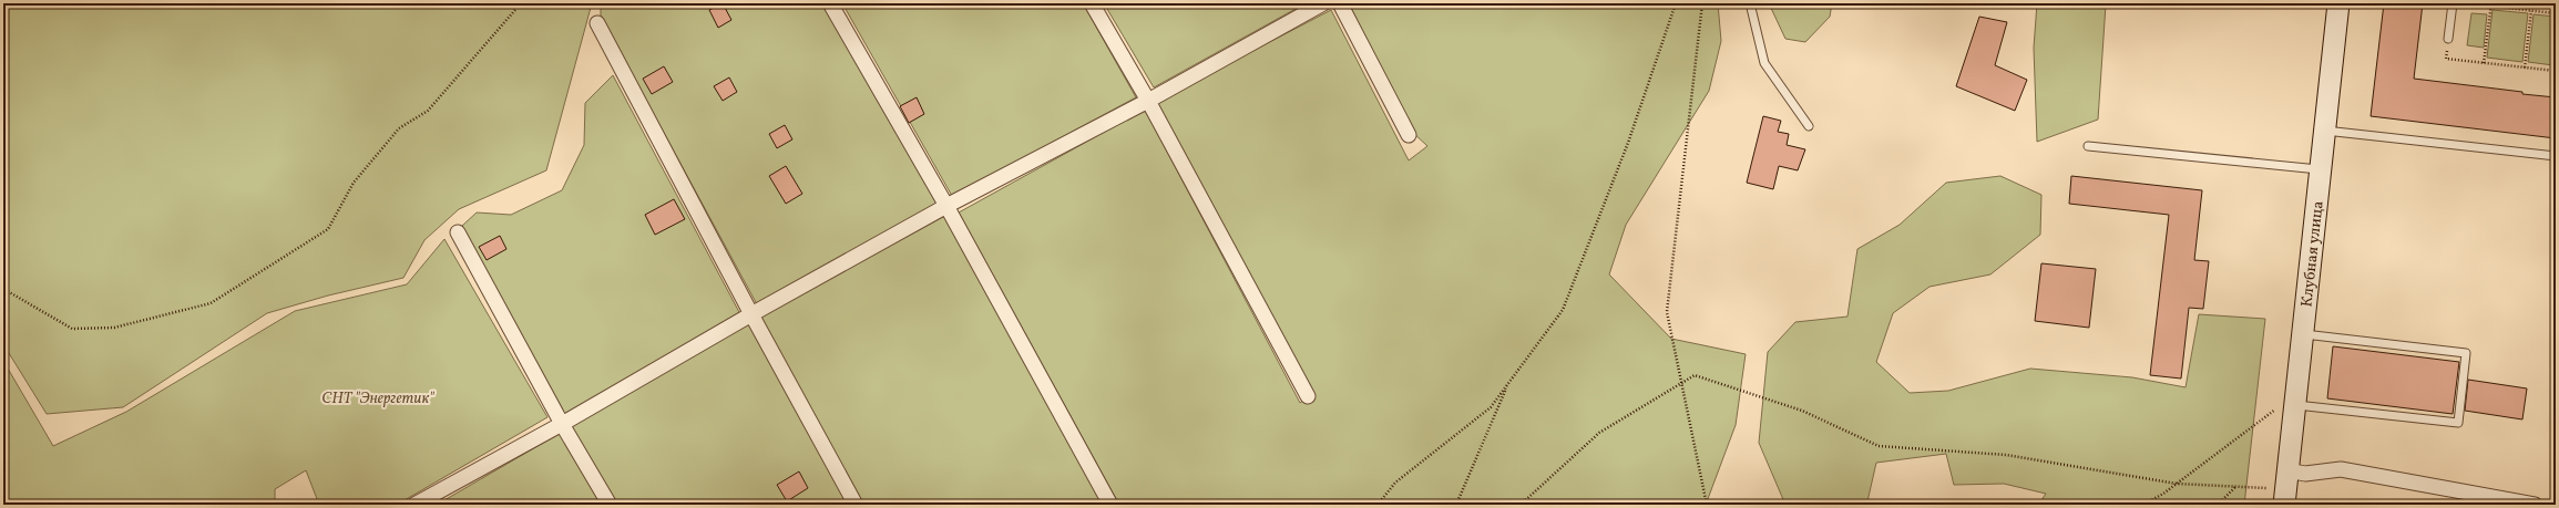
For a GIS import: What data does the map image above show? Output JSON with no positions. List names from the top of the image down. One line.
{"streets":{"street":["Клубная улица"]},"parks":["СНТ \"Энергетик\""]}
